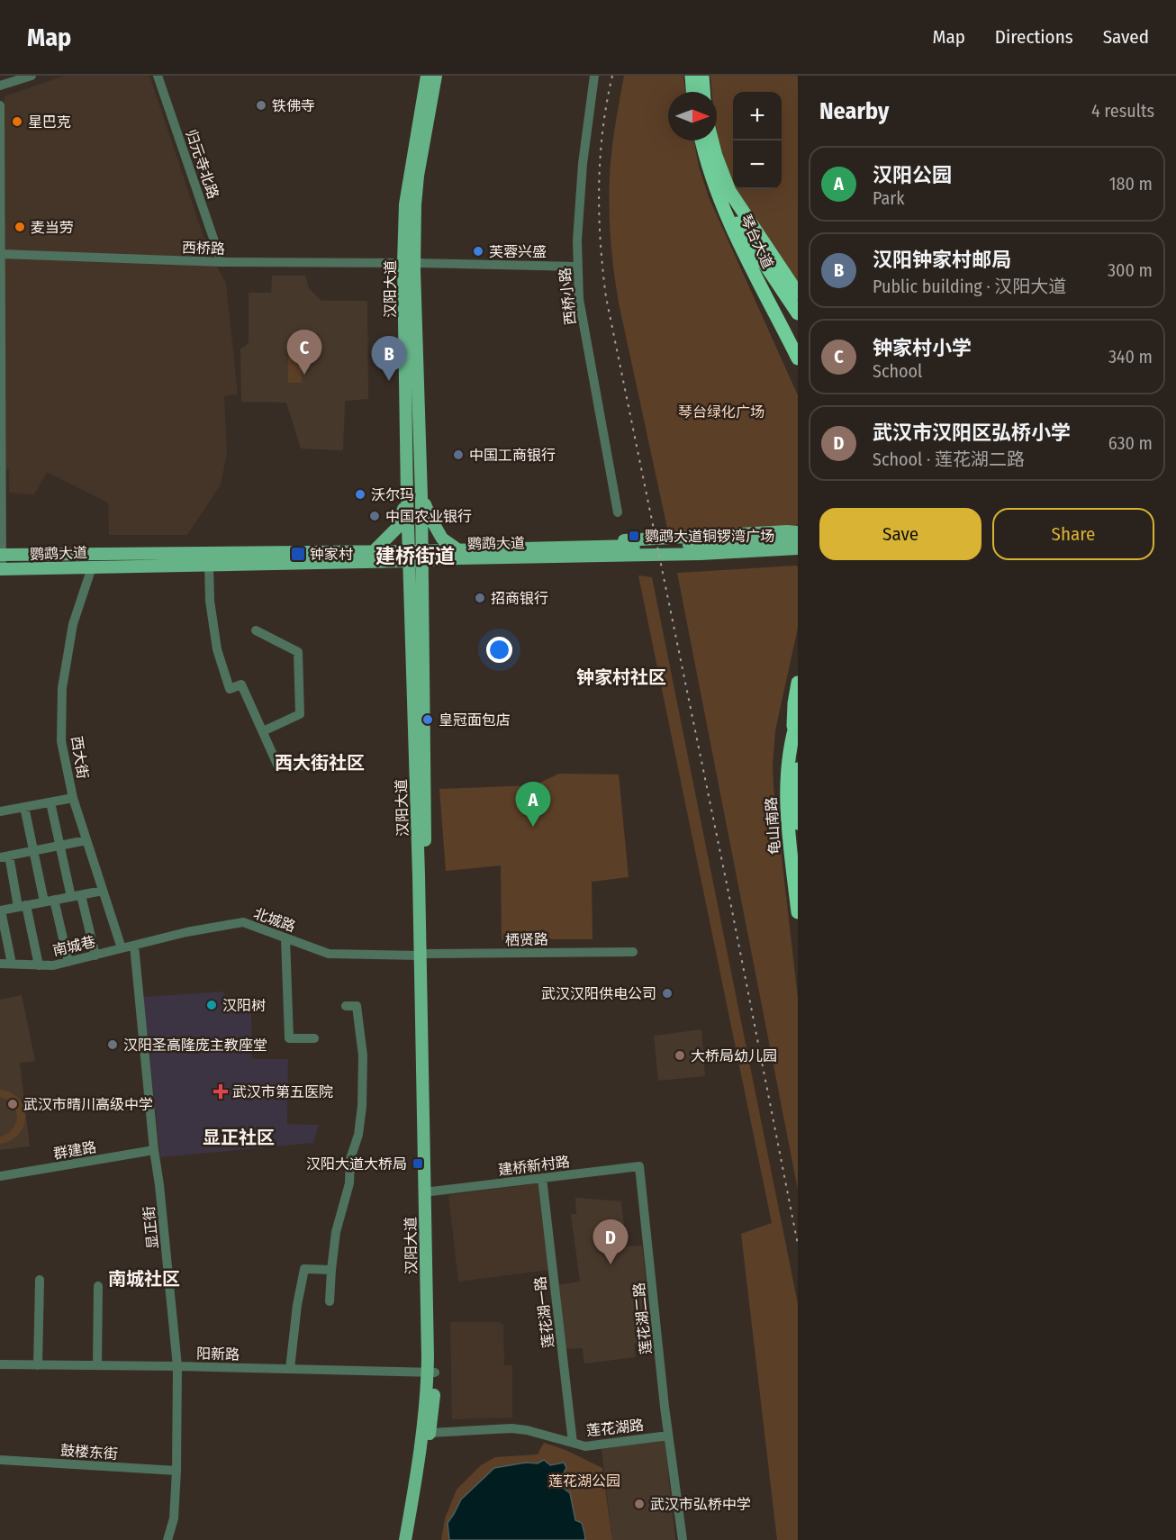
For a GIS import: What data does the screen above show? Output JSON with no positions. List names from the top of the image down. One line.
{"streets":{"highway":["琴台大道","龟山南路"],"main road":["汉阳大道","鹦鹉大道"],"street":["归元寺北路","西桥路","西桥小路","西大街","北城路","栖贤路","南城巷","群建路","建桥新村路","显正街","莲花湖一路","莲花湖二路","阳新路","莲花湖路","鼓楼东街"]},"crossings":[["归元寺北路","西桥路"],["西桥路","汉阳大道"],["西桥路","西桥小路"],["汉阳大道","鹦鹉大道"],["汉阳大道","北城路"],["汉阳大道","栖贤路"],["汉阳大道","建桥新村路"],["汉阳大道","阳新路"],["汉阳大道","莲花湖路"],["鹦鹉大道","西大街"],["西大街","北城路"],["西大街","南城巷"],["北城路","栖贤路"],["北城路","南城巷"],["北城路","显正街"],["群建路","显正街"],["建桥新村路","莲花湖一路"],["建桥新村路","莲花湖二路"],["显正街","阳新路"],["显正街","鼓楼东街"],["莲花湖一路","莲花湖路"],["莲花湖二路","莲花湖路"]],"districts":["建桥街道","钟家村社区","西大街社区","显正社区","南城社区"],"parks":["琴台绿化广场","莲花湖公园"],"places":{"other":["铁佛寺","星巴克","麦当劳","芙蓉兴盛","中国工商银行","沃尔玛","中国农业银行","招商银行","皇冠面包店","武汉汉阳供电公司","汉阳树","汉阳圣高隆庞主教座堂","大桥局幼儿园","武汉市晴川高级中学","武汉市弘桥中学"],"transit":["鹦鹉大道铜锣湾广场","钟家村","汉阳大道大桥局"],"health":["武汉市第五医院"]},"north":"right","page":{"header":"Map","nav":["Map","Directions","Saved"],"heading":["Nearby","4 results"],"map_buttons":["+","−"],"list":[{"mark":"A","name":"汉阳公园","note":"Park","value":"180 m"},{"mark":"B","name":"汉阳钟家村邮局","note":"Public building · 汉阳大道","value":"300 m"},{"mark":"C","name":"钟家村小学","note":"School","value":"340 m"},{"mark":"D","name":"武汉市汉阳区弘桥小学","note":"School · 莲花湖二路","value":"630 m"}],"pins":["C","B","A","D"],"buttons":["Save","Share"]}}
